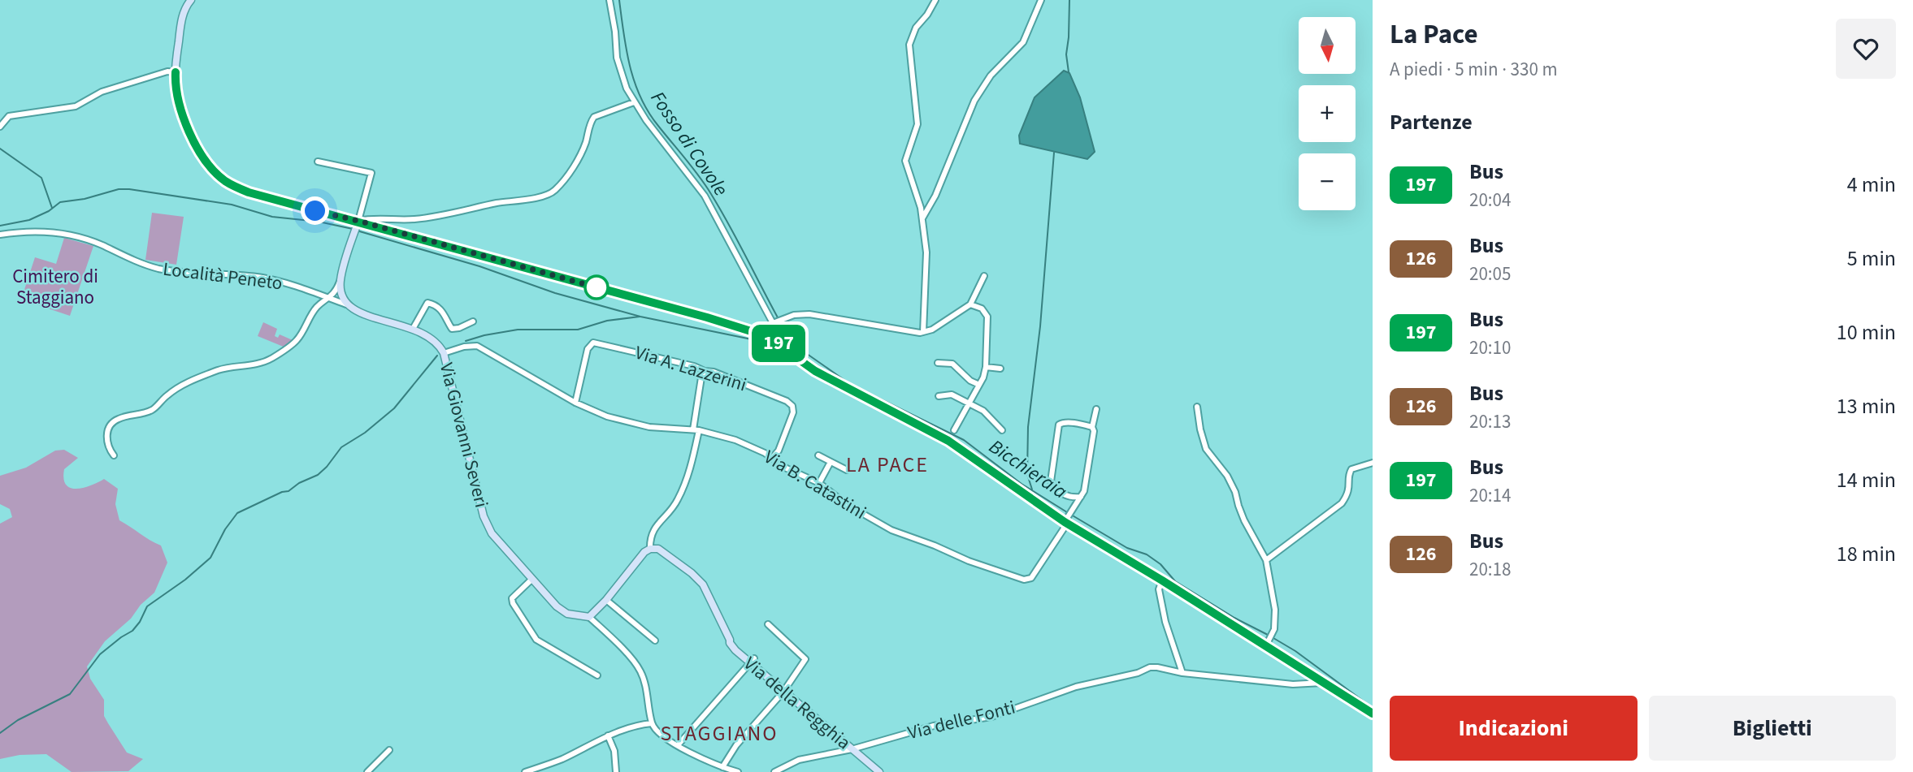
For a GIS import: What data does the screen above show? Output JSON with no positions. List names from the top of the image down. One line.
{"streets":{"main road":["Via Giovanni Severi","Via della Regghia"],"street":["Località Peneto","Via A. Lazzerini","Via B. Catastini","Via delle Fonti"]},"crossings":[["Località Peneto","Via Giovanni Severi"],["Via A. Lazzerini","Via B. Catastini"],["Via Giovanni Severi","Via B. Catastini"],["Via della Regghia","Via delle Fonti"]],"districts":["LA PACE","STAGGIANO"],"water":["Fosso di Covole","Bicchieraia"],"parks":["Cimitero di Staggiano"],"lines":["bus line 197"],"north":"bottom","page":{"on_map":"197","heading":[["La Pace","A piedi · 5 min · 330 m"],"Partenze"],"map_buttons":["+","−"],"list":[{"mark":"197","name":"Bus","note":"20:04","value":"4 min"},{"mark":"126","name":"Bus","note":"20:05","value":"5 min"},{"mark":"197","name":"Bus","note":"20:10","value":"10 min"},{"mark":"126","name":"Bus","note":"20:13","value":"13 min"},{"mark":"197","name":"Bus","note":"20:14","value":"14 min"},{"mark":"126","name":"Bus","note":"20:18","value":"18 min"}],"buttons":["Indicazioni","Biglietti"]}}
